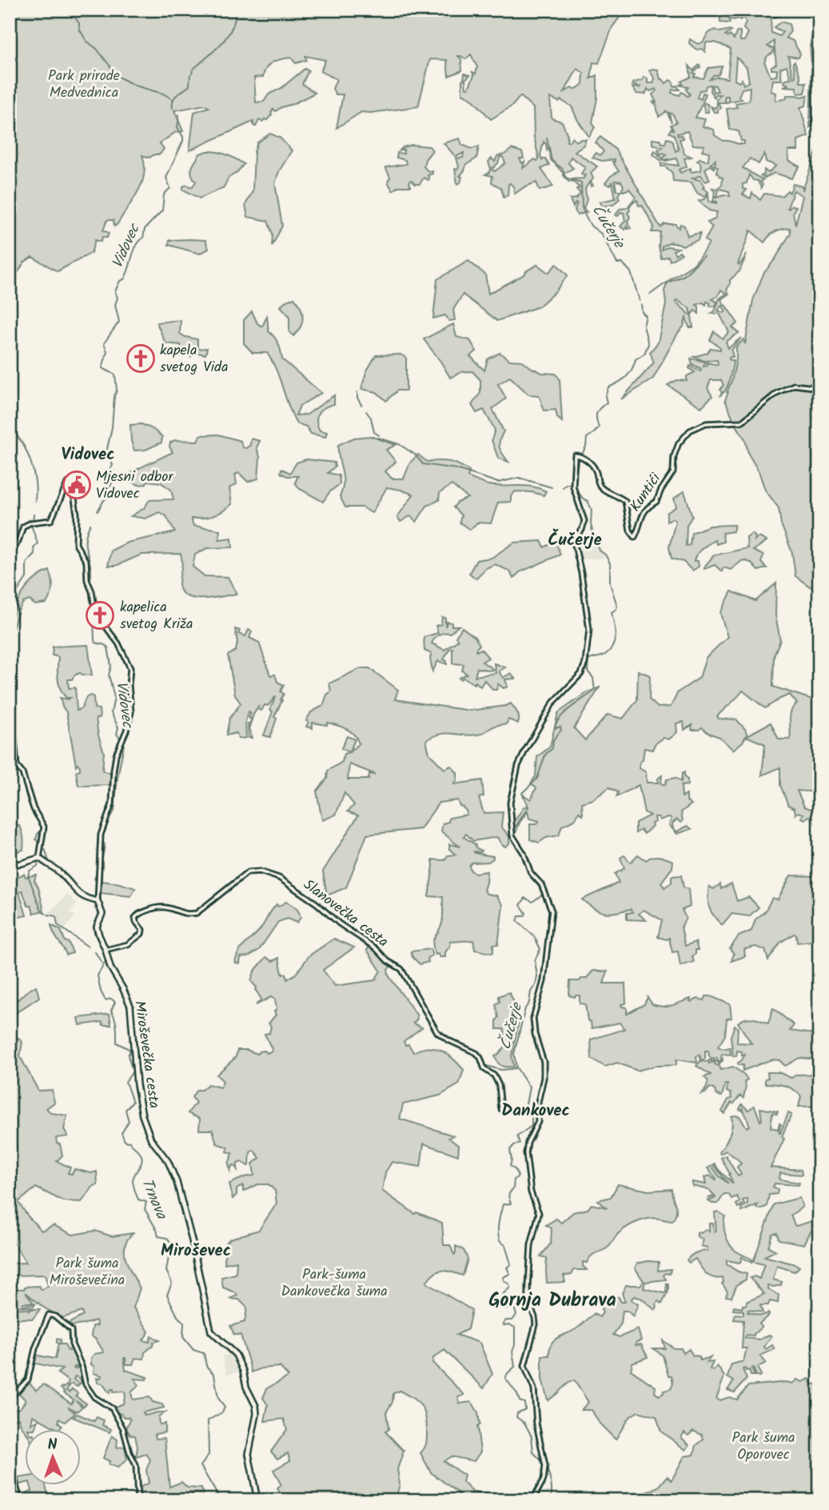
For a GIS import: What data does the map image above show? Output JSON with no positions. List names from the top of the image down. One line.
{"streets":{"main road":["Miroševečka cesta"],"street":["Kuntići","Slanovečka cesta"]},"crossings":[["Kuntići","Slanovečka cesta"],["Slanovečka cesta","Miroševečka cesta"]],"districts":["Vidovec","Čučerje","Dankovec","Miroševec","Gornja Dubrava"],"water":["Čučerje","Vidovec","Trnava"],"parks":["Park prirode Medvednica","Park šuma Miroševečina","Park-šuma Dankovečka šuma","Park šuma Oporovec"],"places":{"church":["kapela svetog Vida","kapelica svetog Križa"],"public building":["Mjesni odbor Vidovec"]},"north":"top"}
